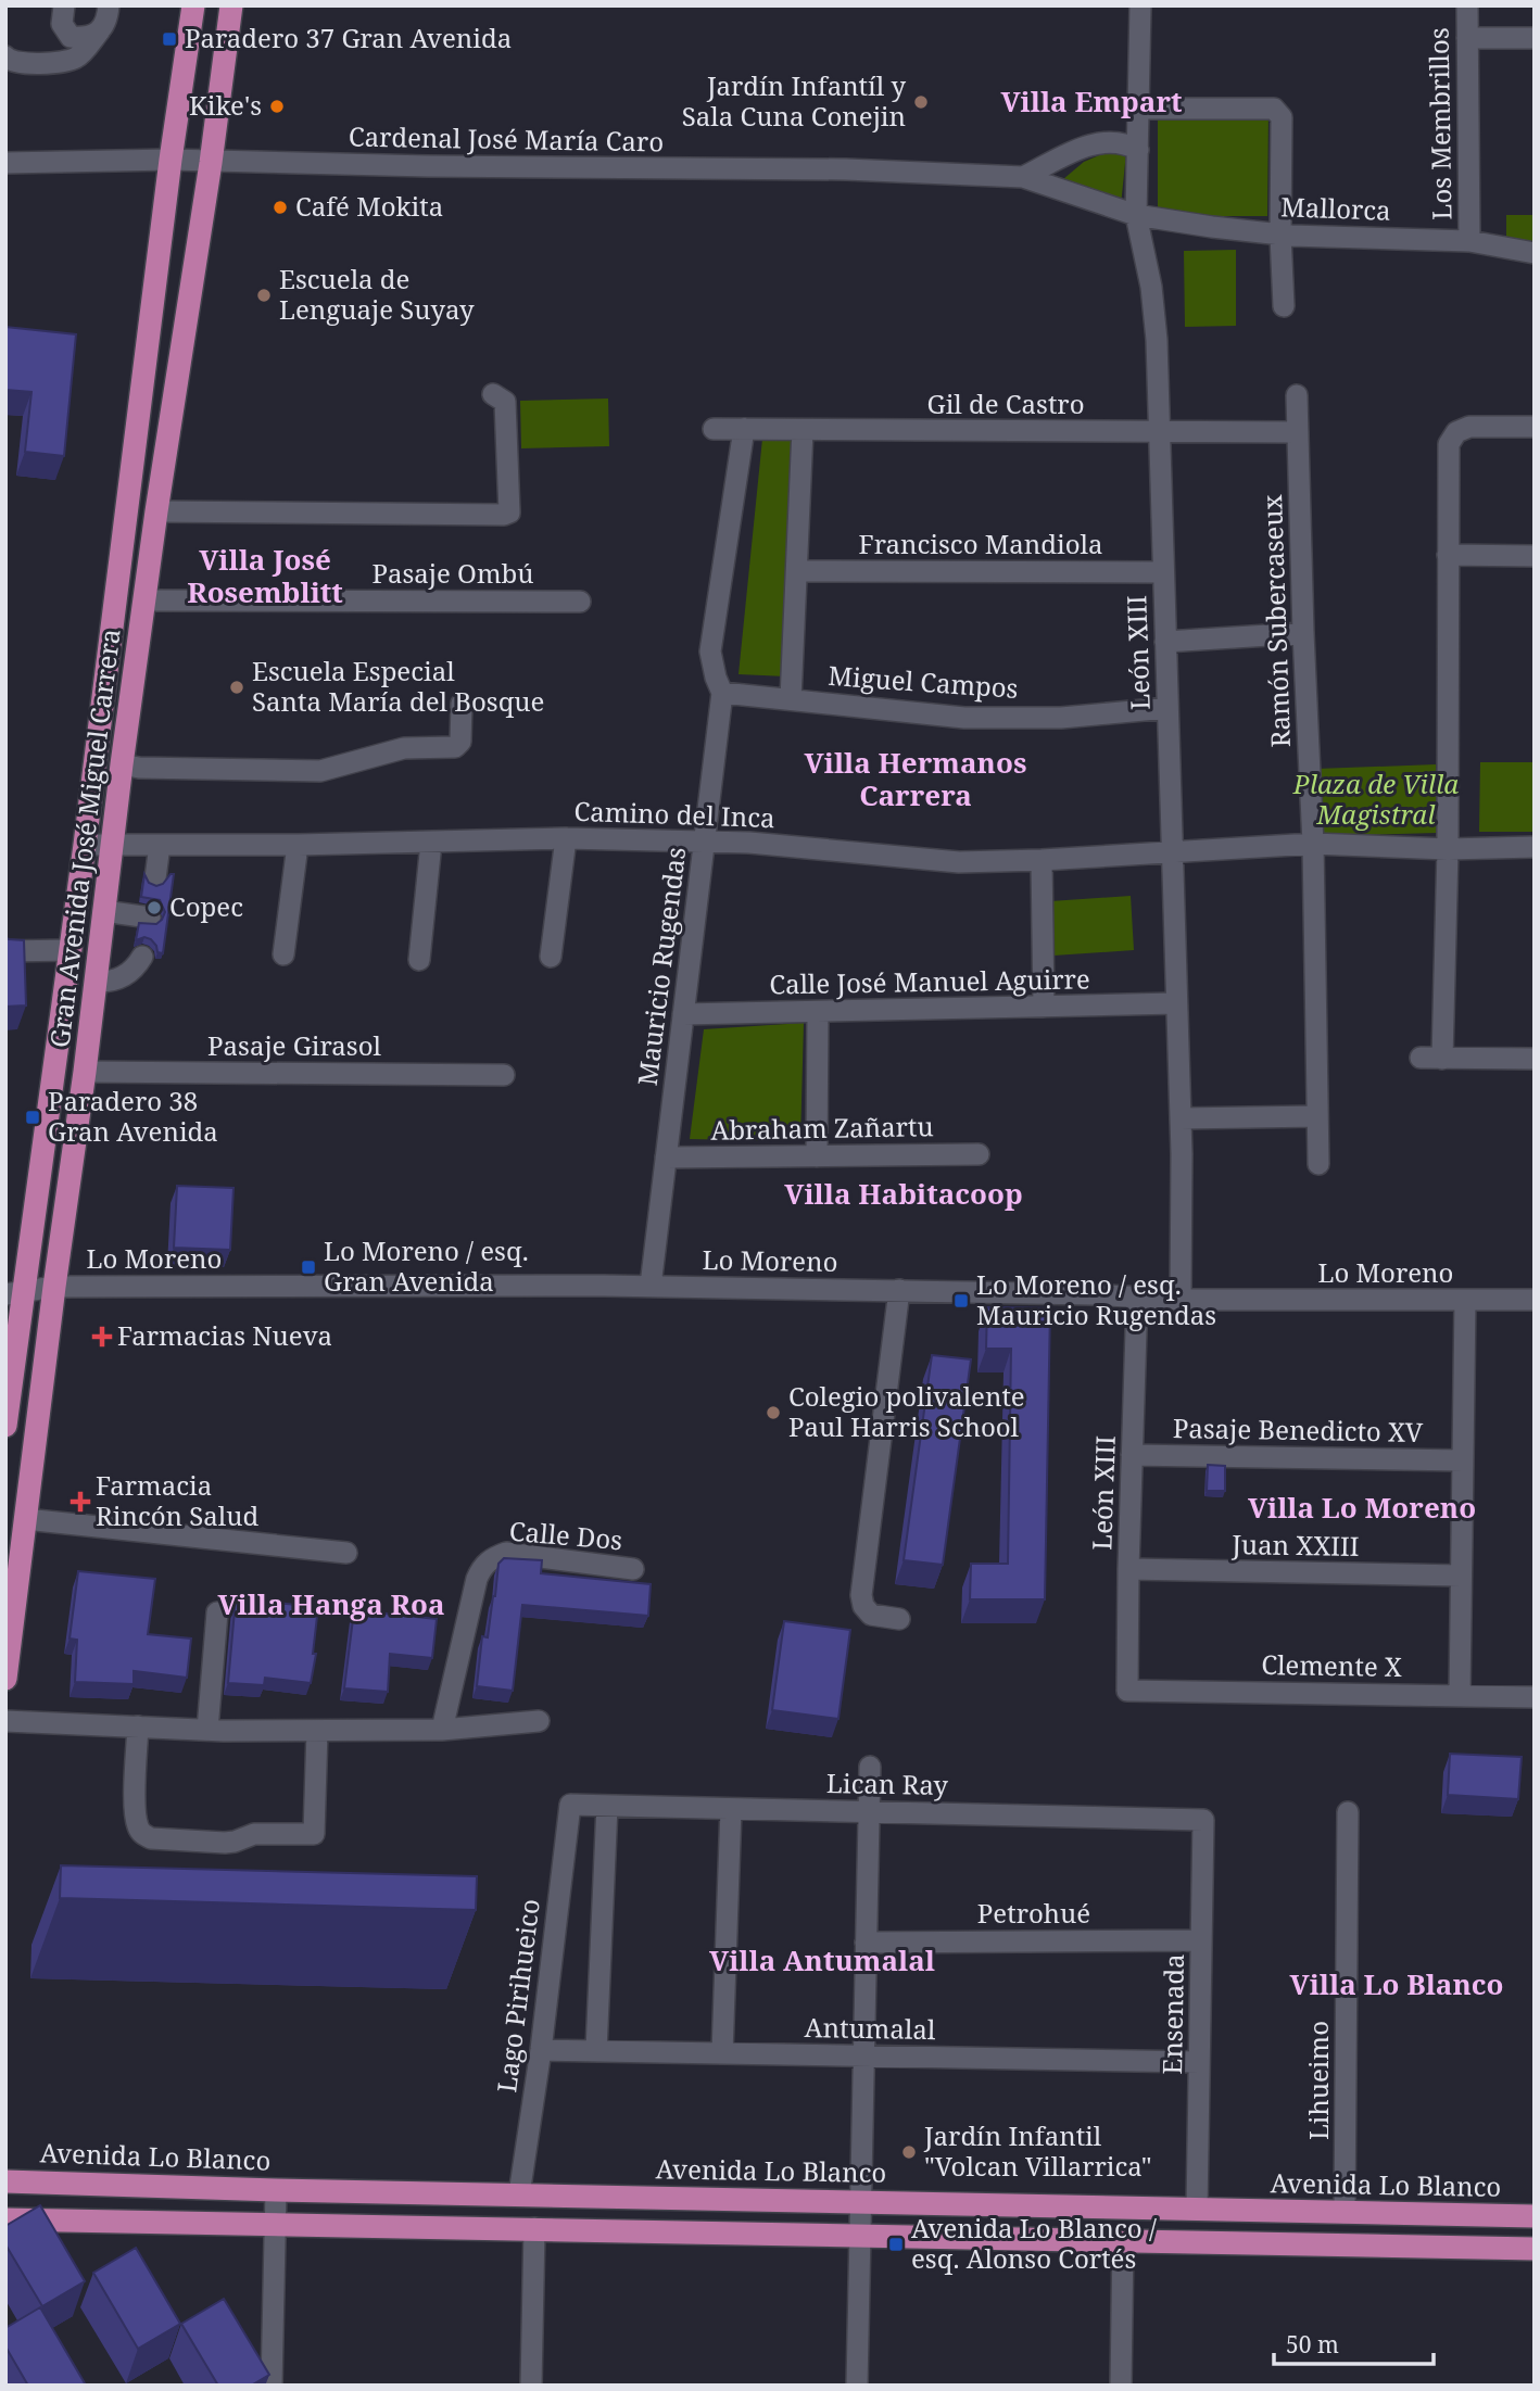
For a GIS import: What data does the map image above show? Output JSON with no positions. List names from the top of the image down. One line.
{"streets":{"main road":["Gran Avenida José Miguel Carrera","Avenida Lo Blanco"],"street":["Los Membrillos","Cardenal José María Caro","Mallorca","Gil de Castro","Francisco Mandiola","Pasaje Ombú","Ramón Subercaseux","León XIII","Miguel Campos","Camino del Inca","Mauricio Rugendas","Calle José Manuel Aguirre","Pasaje Girasol","Abraham Zañartu","Lo Moreno","Pasaje Benedicto XV","Calle Dos","Juan XXIII","Clemente X","Lican Ray","Petrohué","Lago Pirihueico","Ensenada","Antumalal","Lihueimo"]},"crossings":[["Los Membrillos","Mallorca"],["Cardenal José María Caro","Mallorca"],["Cardenal José María Caro","León XIII"],["Cardenal José María Caro","Gran Avenida José Miguel Carrera"],["Mallorca","León XIII"],["Gil de Castro","Ramón Subercaseux"],["Gil de Castro","León XIII"],["Gil de Castro","Mauricio Rugendas"],["Francisco Mandiola","León XIII"],["Pasaje Ombú","Gran Avenida José Miguel Carrera"],["Ramón Subercaseux","Camino del Inca"],["León XIII","Miguel Campos"],["León XIII","Camino del Inca"],["León XIII","Calle José Manuel Aguirre"],["León XIII","Lo Moreno"],["León XIII","Pasaje Benedicto XV"],["León XIII","Juan XXIII"],["León XIII","Clemente X"],["Miguel Campos","Mauricio Rugendas"],["Camino del Inca","Gran Avenida José Miguel Carrera"],["Camino del Inca","Mauricio Rugendas"],["Gran Avenida José Miguel Carrera","Pasaje Girasol"],["Gran Avenida José Miguel Carrera","Lo Moreno"],["Mauricio Rugendas","Calle José Manuel Aguirre"],["Mauricio Rugendas","Abraham Zañartu"],["Mauricio Rugendas","Lo Moreno"],["Lican Ray","Lago Pirihueico"],["Lican Ray","Ensenada"],["Petrohué","Ensenada"],["Lago Pirihueico","Antumalal"],["Lago Pirihueico","Avenida Lo Blanco"],["Ensenada","Antumalal"],["Ensenada","Avenida Lo Blanco"],["Lihueimo","Avenida Lo Blanco"]],"districts":["Villa Empart","Villa José Rosemblitt","Villa Hermanos Carrera","Villa Habitacoop","Villa Lo Moreno","Villa Hanga Roa","Villa Antumalal","Villa Lo Blanco"],"parks":["Plaza de Villa Magistral"],"places":{"transit":["Paradero 37 Gran Avenida","Paradero 38 Gran Avenida","Lo Moreno / esq. Gran Avenida","Lo Moreno / esq. Mauricio Rugendas","Avenida Lo Blanco / esq. Alonso Cortés"],"other":["Jardín Infantíl y Sala Cuna Conejin","Kike's","Café Mokita","Escuela de Lenguaje Suyay","Escuela Especial Santa María del Bosque","Copec","Colegio polivalente Paul Harris School","Jardín Infantil \"Volcan Villarrica\""],"health":["Farmacias Nueva","Farmacia Rincón Salud"]},"scale_bar":"50 m"}
